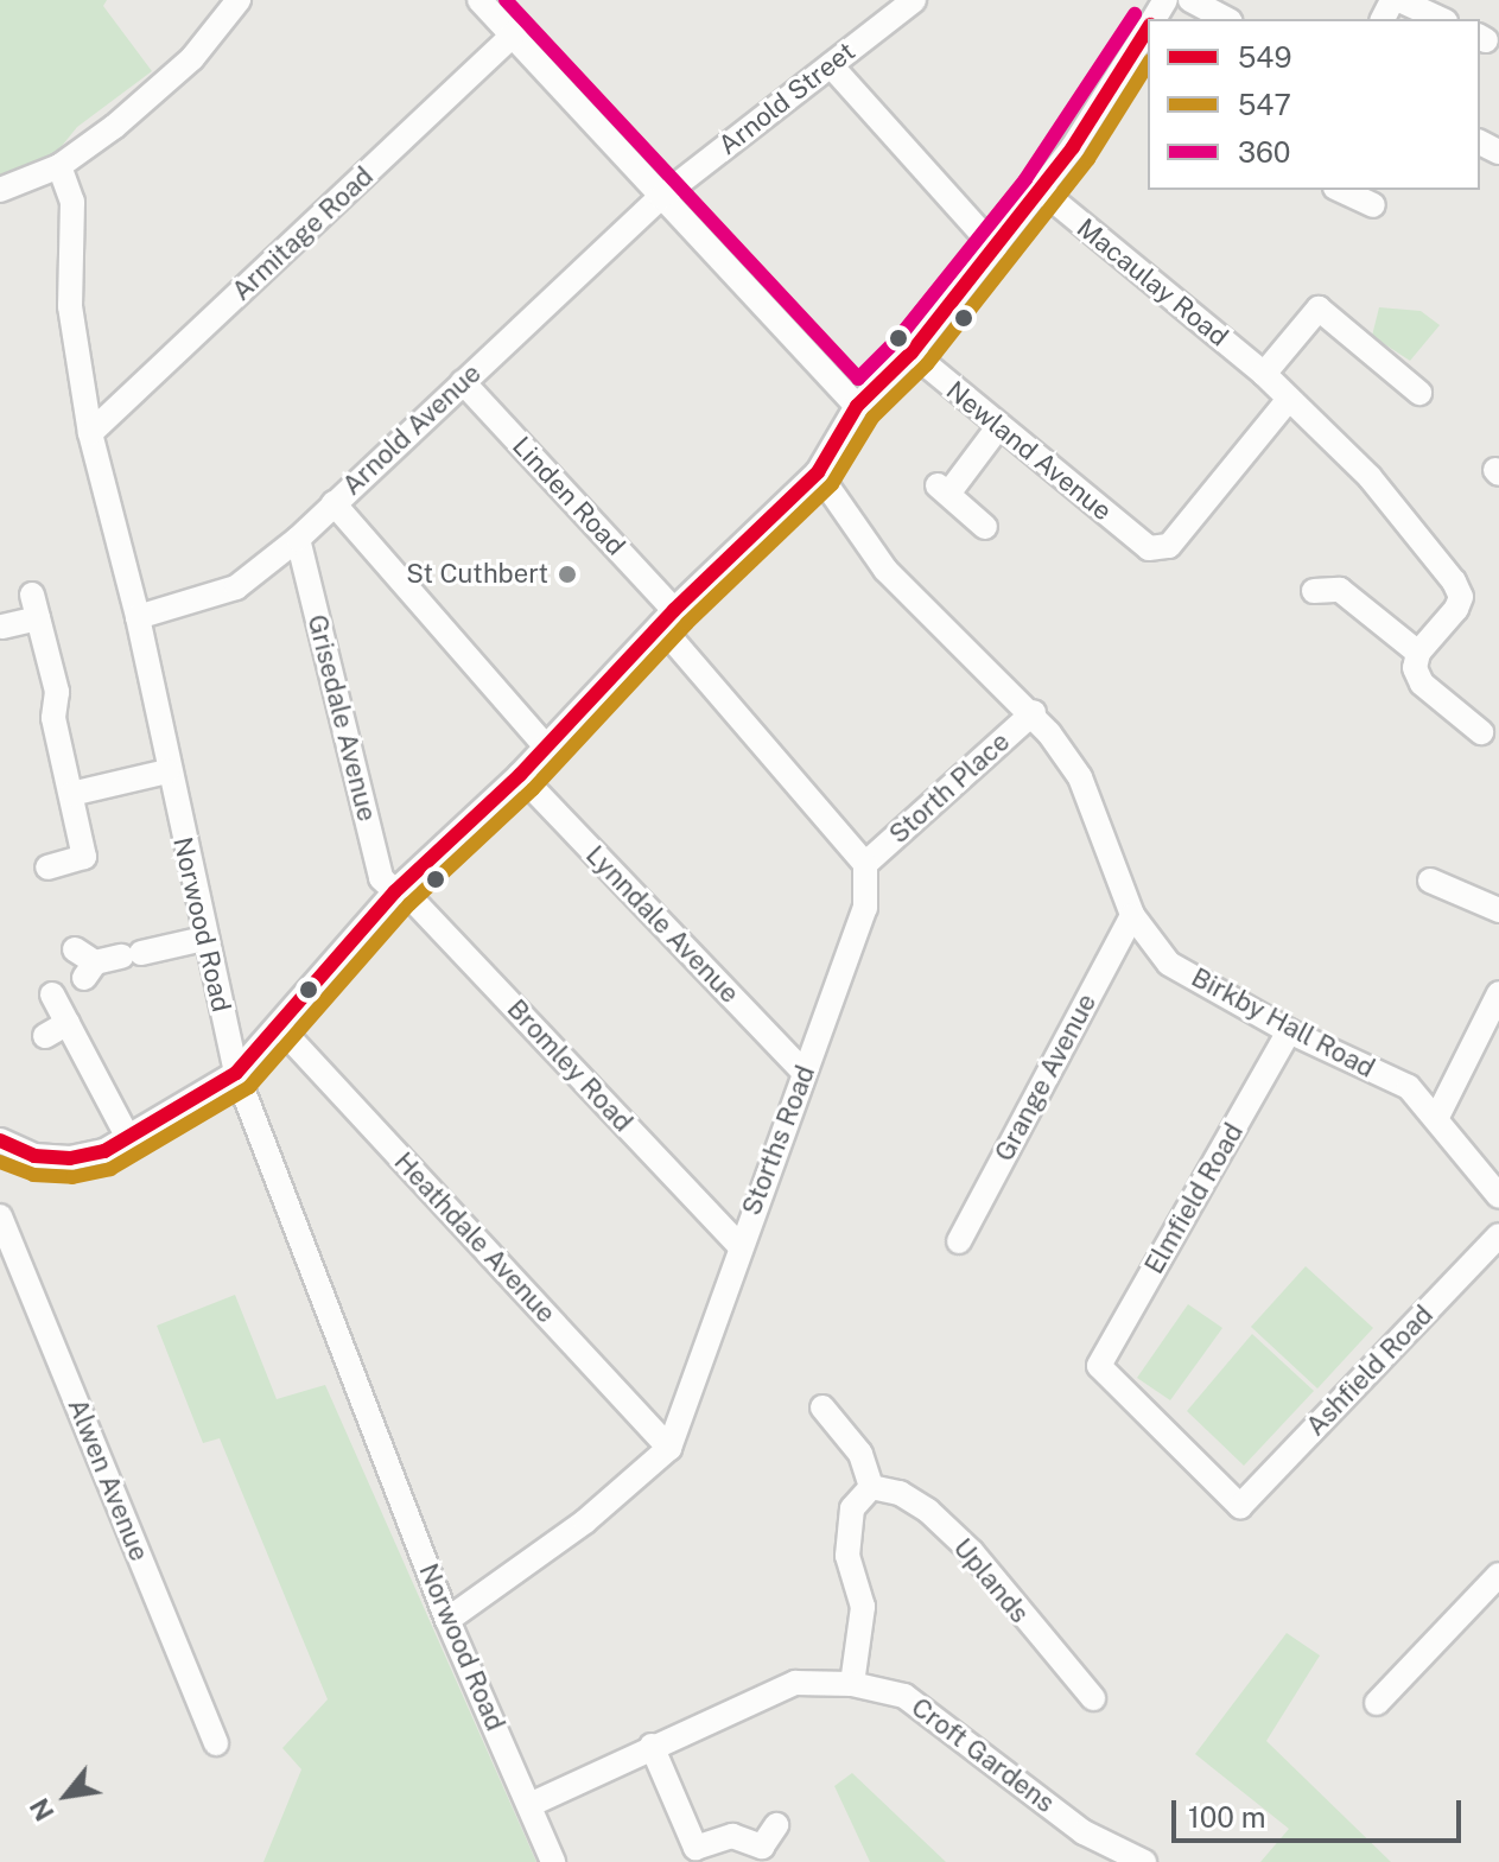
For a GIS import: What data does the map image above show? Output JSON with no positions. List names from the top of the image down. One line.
{"streets":{"street":["Arnold Street","Armitage Road","Macaulay Road","Arnold Avenue","Newland Avenue","Linden Road","Grisedale Avenue","Storth Place","Norwood Road","Lynndale Avenue","Birkby Hall Road","Bromley Road","Grange Avenue","Storths Road","Elmfield Road","Heathdale Avenue","Ashfield Road","Alwen Avenue","Uplands","Croft Gardens"]},"crossings":[["Arnold Street","Arnold Avenue"],["Armitage Road","Norwood Road"],["Macaulay Road","Newland Avenue"],["Arnold Avenue","Linden Road"],["Arnold Avenue","Grisedale Avenue"],["Arnold Avenue","Norwood Road"],["Grisedale Avenue","Bromley Road"],["Storth Place","Birkby Hall Road"],["Storth Place","Storths Road"],["Norwood Road","Storths Road"],["Norwood Road","Croft Gardens"],["Lynndale Avenue","Storths Road"],["Birkby Hall Road","Grange Avenue"],["Birkby Hall Road","Elmfield Road"],["Bromley Road","Storths Road"],["Storths Road","Heathdale Avenue"],["Elmfield Road","Ashfield Road"]],"places":["St Cuthbert"],"lines":["transit line 360","transit line 549","transit line 547"],"legend":["549","547","360"],"scale_bar":"100 m","north":"bottom left"}
